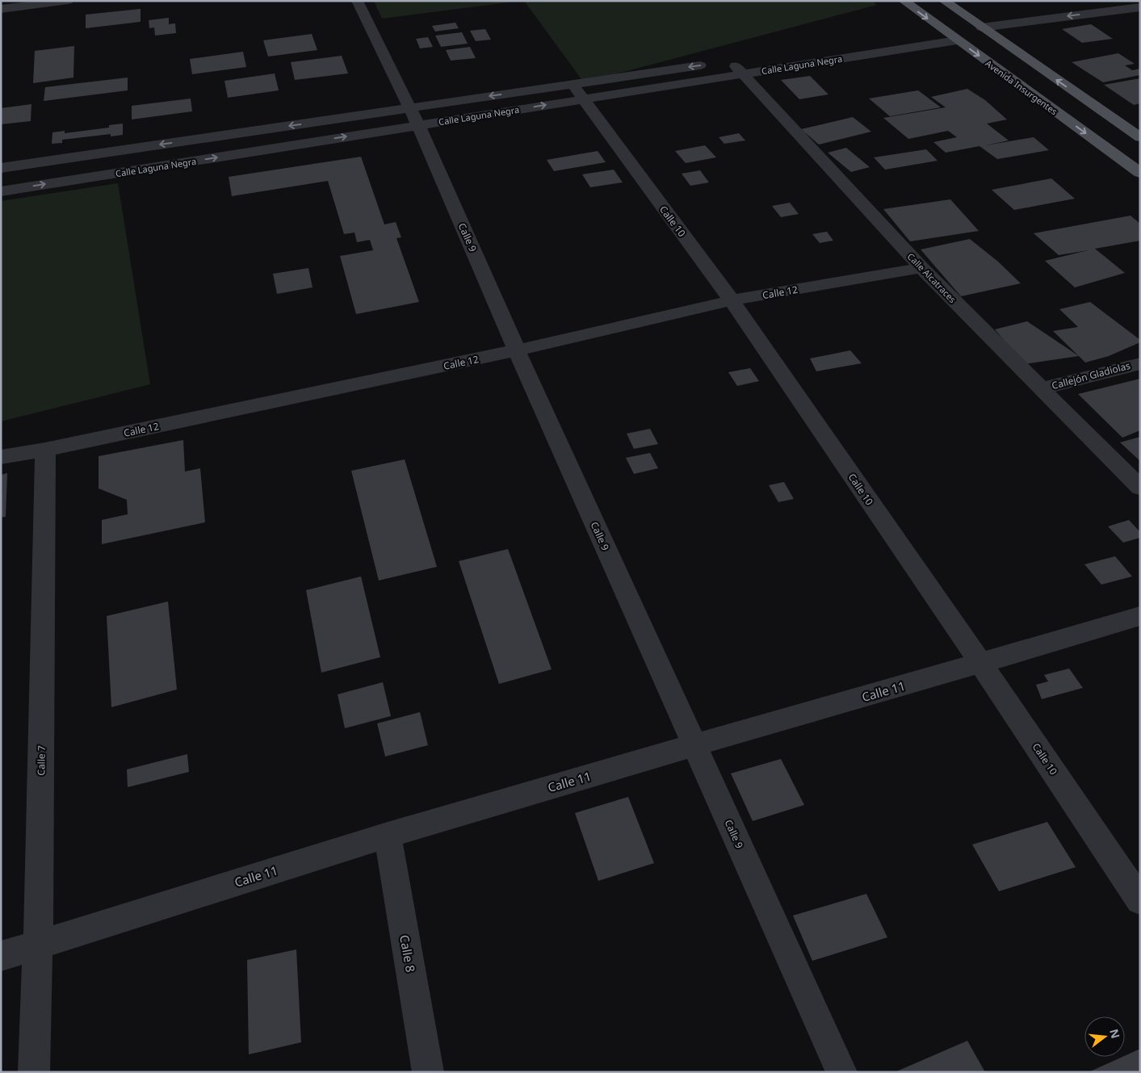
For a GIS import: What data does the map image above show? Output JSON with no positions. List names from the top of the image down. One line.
{"streets":{"main road":["Avenida Insurgentes"],"street":["Calle Laguna Negra","Calle 10","Calle 9","Calle Alcatraces","Calle 12","Callejón Gladiolas","Calle 11","Calle 7","Calle 8"]},"crossings":[["Calle Laguna Negra","Avenida Insurgentes"],["Calle Laguna Negra","Calle 10"],["Calle Laguna Negra","Calle 9"],["Calle Laguna Negra","Calle Alcatraces"],["Calle 10","Calle 12"],["Calle 10","Calle 11"],["Calle 9","Calle 12"],["Calle 9","Calle 11"],["Calle Alcatraces","Calle 12"],["Calle Alcatraces","Callejón Gladiolas"],["Calle 12","Calle 7"],["Calle 11","Calle 7"],["Calle 11","Calle 8"]],"north":"right"}
